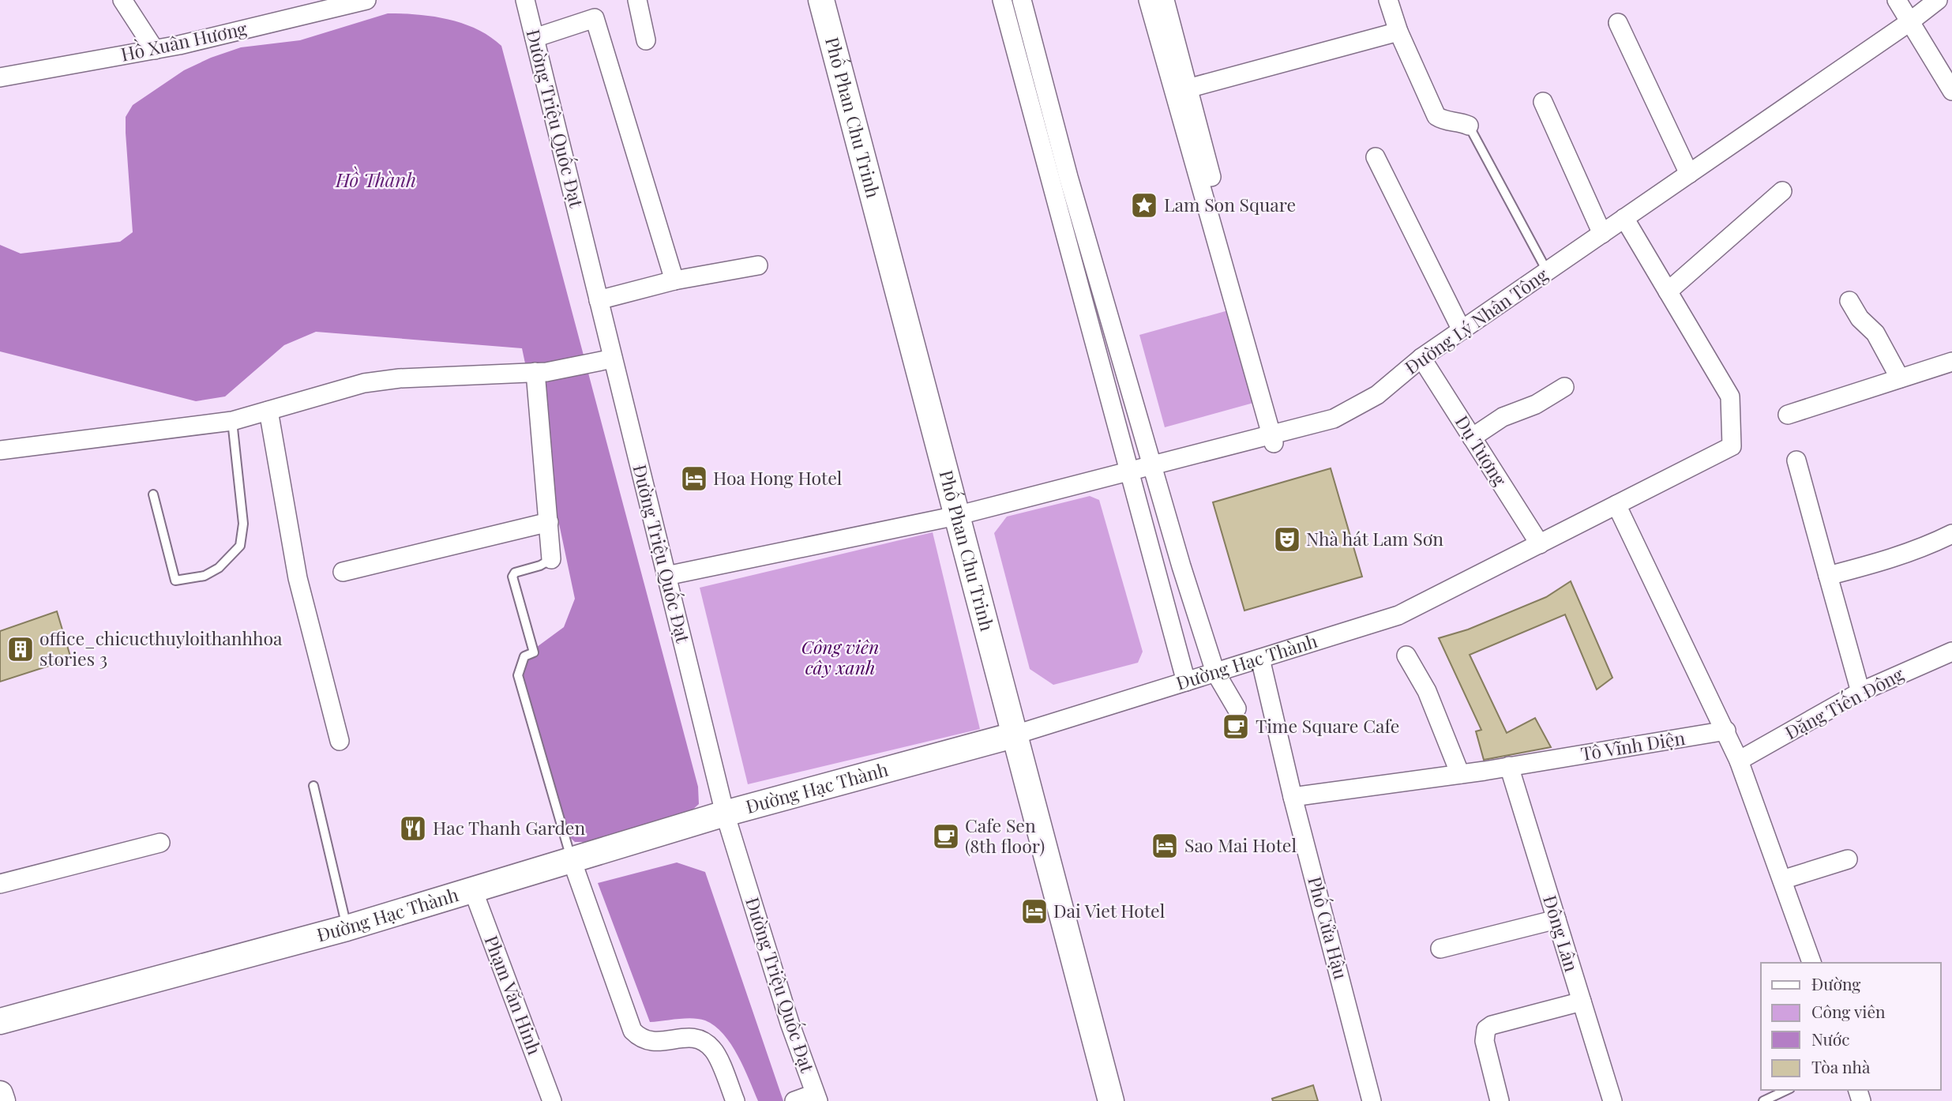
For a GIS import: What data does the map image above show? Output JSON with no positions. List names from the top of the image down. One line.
{"streets":{"street":["Hồ Xuân Hương","Phố Phan Chu Trinh","Đường Triệu Quốc Đạt","Đường Lý Nhân Tông","Dụ Tượng","Đường Hạc Thành","Đặng Tiến Đông","Tô Vĩnh Diện","Phố Cửa Hậu","Đông Lân","Phạm Văn Hinh"]},"crossings":[["Phố Phan Chu Trinh","Đường Lý Nhân Tông"],["Phố Phan Chu Trinh","Đường Hạc Thành"],["Đường Triệu Quốc Đạt","Đường Lý Nhân Tông"],["Đường Triệu Quốc Đạt","Đường Hạc Thành"],["Đường Lý Nhân Tông","Dụ Tượng"],["Dụ Tượng","Đường Hạc Thành"],["Đường Hạc Thành","Phố Cửa Hậu"],["Đường Hạc Thành","Phạm Văn Hinh"],["Tô Vĩnh Diện","Phố Cửa Hậu"],["Tô Vĩnh Diện","Đông Lân"]],"water":["Hồ Thành"],"parks":["Công viên cây xanh"],"places":{"place":["Lam Son Square"],"hotel":["Hoa Hong Hotel","Sao Mai Hotel","Dai Viet Hotel"],"theatre":["Nhà hát Lam Sơn"],"building":["office_chicucthuyloithanhhoa stories 3"],"cafe":["Time Square Cafe","Cafe Sen (8th floor)"],"restaurant":["Hac Thanh Garden"]},"legend":["Đường","Công viên","Nước","Tòa nhà"]}
